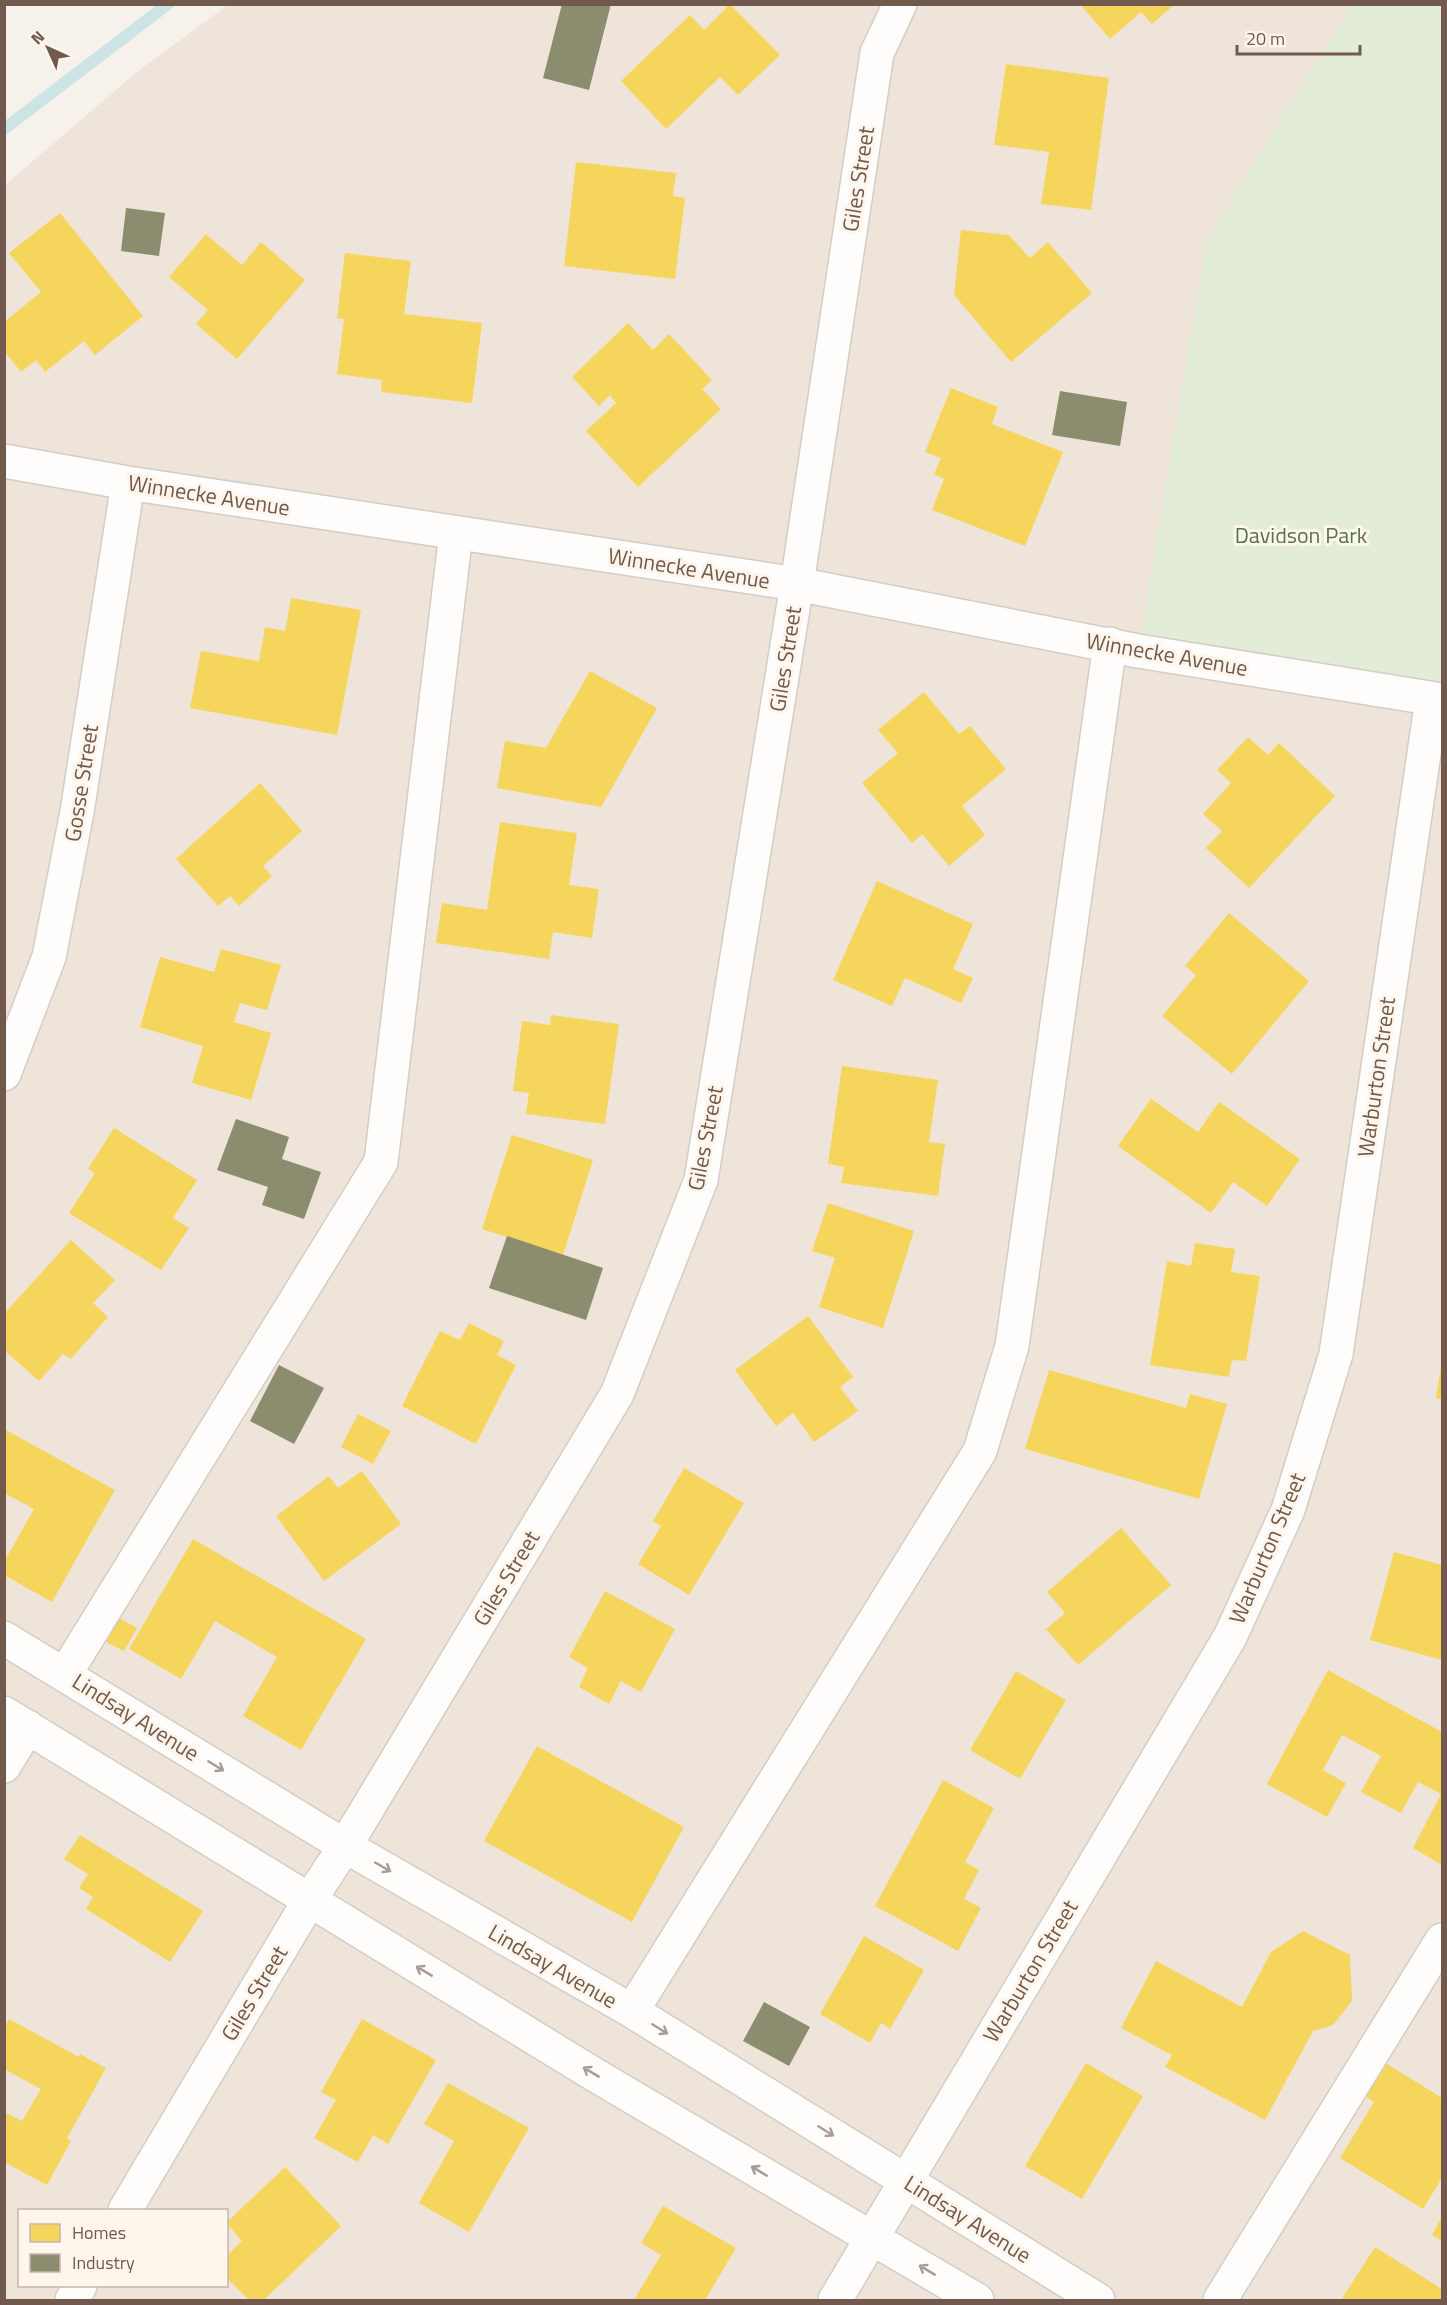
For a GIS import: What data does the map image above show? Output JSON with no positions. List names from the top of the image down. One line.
{"streets":{"street":["Giles Street","Winnecke Avenue","Gosse Street","Warburton Street","Lindsay Avenue"]},"crossings":[["Giles Street","Winnecke Avenue"],["Giles Street","Lindsay Avenue"],["Winnecke Avenue","Gosse Street"],["Winnecke Avenue","Warburton Street"],["Warburton Street","Lindsay Avenue"]],"parks":["Davidson Park"],"legend":["Homes","Industry"],"scale_bar":"20 m","north":"top left"}
